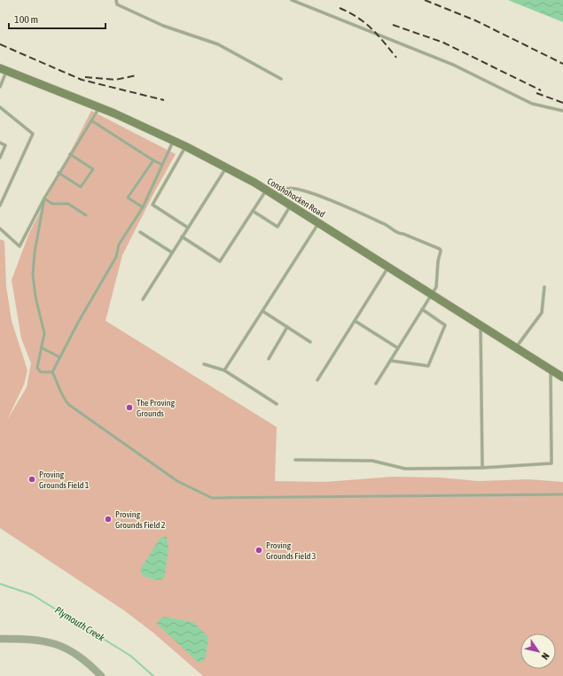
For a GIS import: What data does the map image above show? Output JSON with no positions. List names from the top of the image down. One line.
{"streets":{"main road":["Conshohocken Road"]},"water":["Plymouth Creek"],"places":["The Proving Grounds","Proving Grounds Field 1","Proving Grounds Field 2","Proving Grounds Field 3"],"scale_bar":"100 m","north":"bottom right"}
